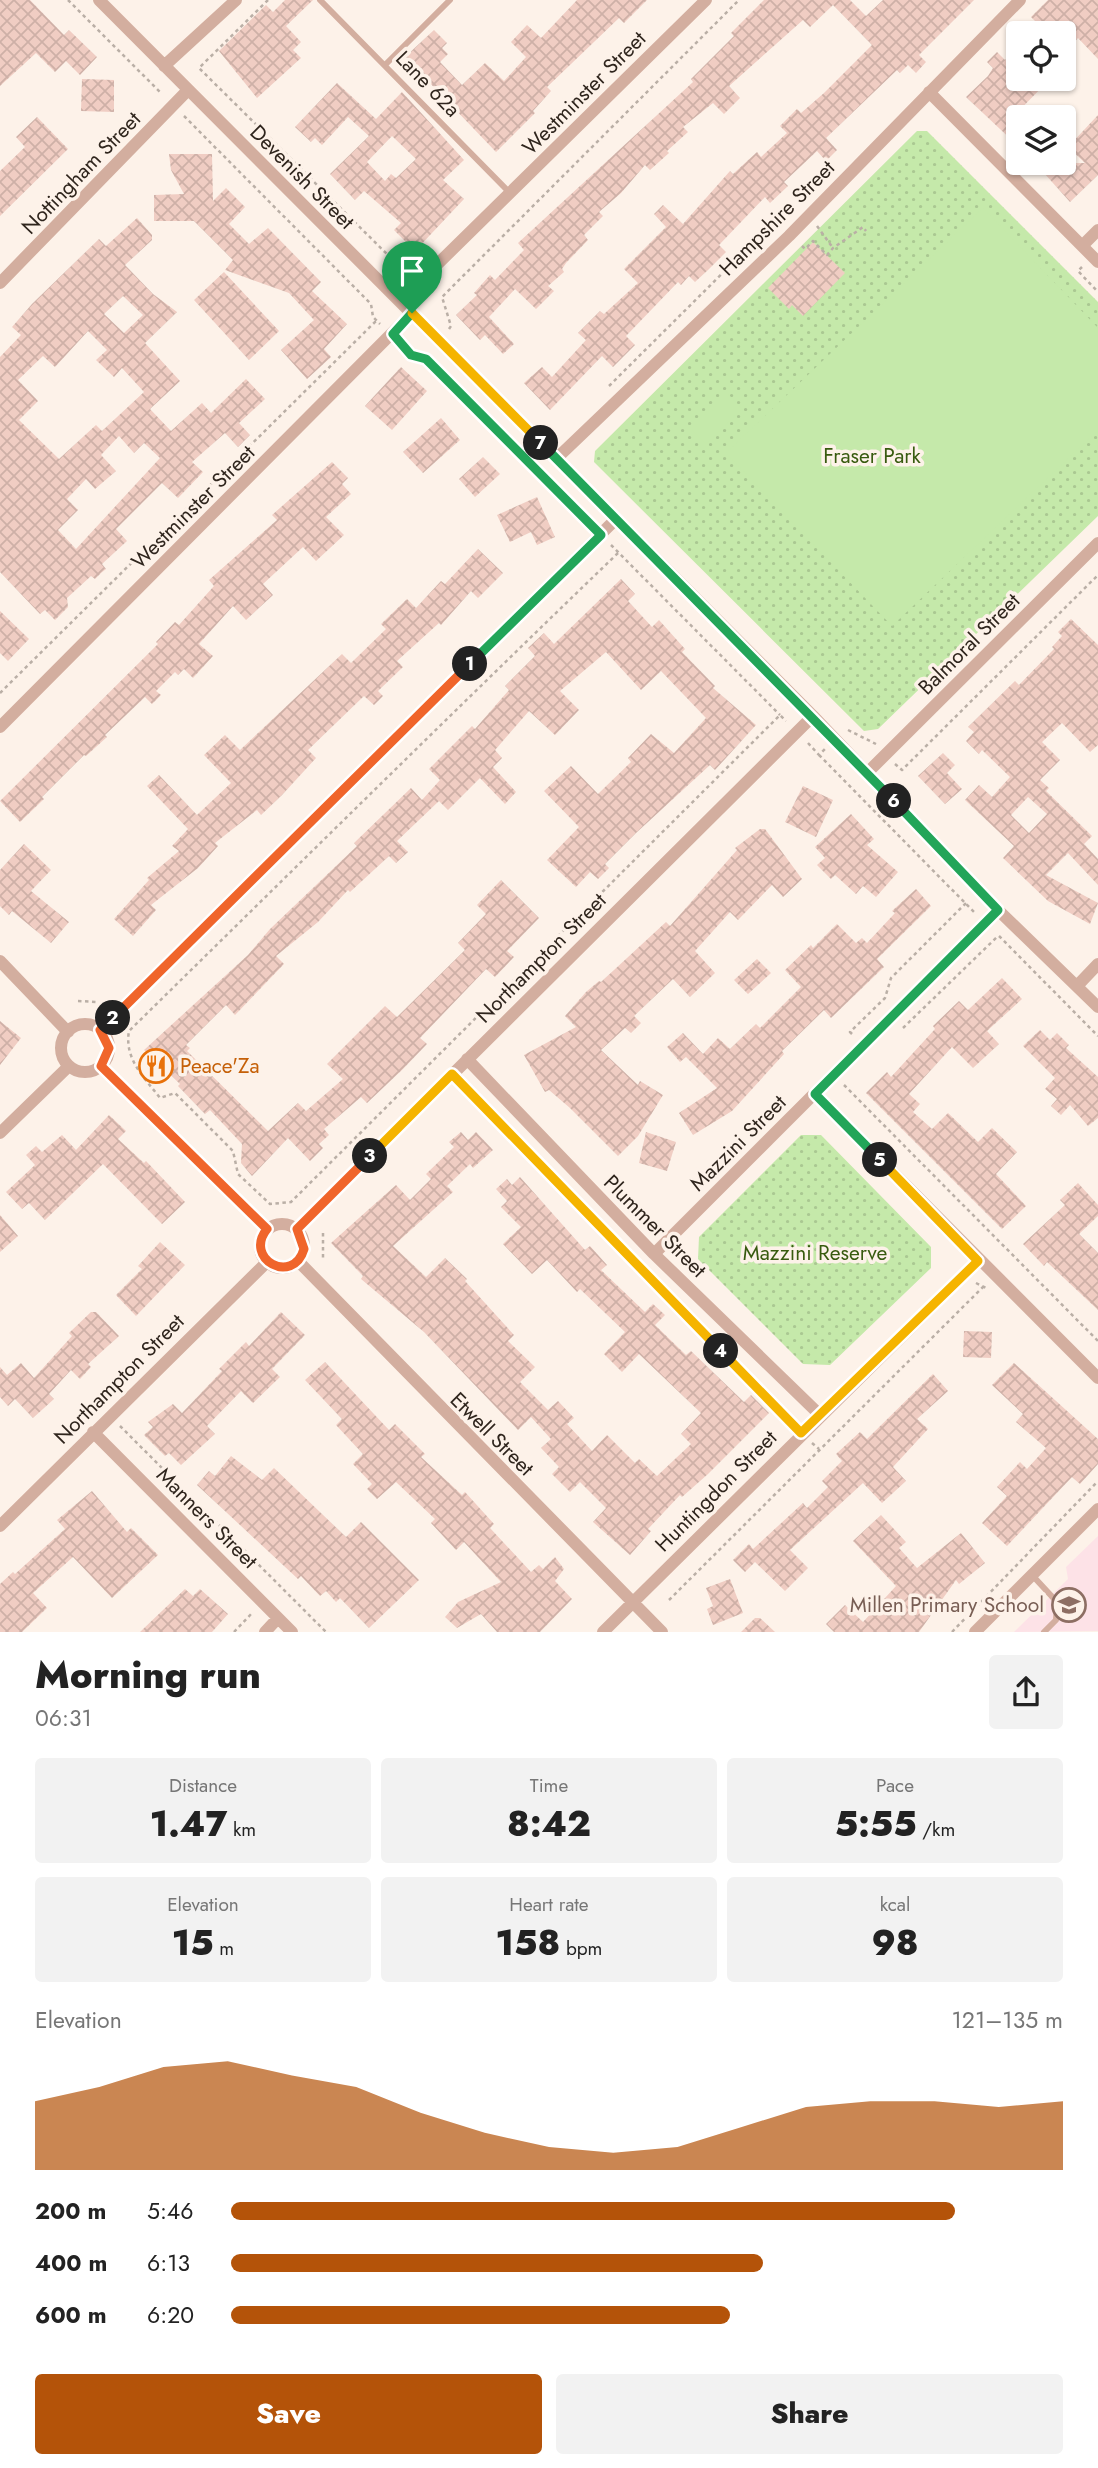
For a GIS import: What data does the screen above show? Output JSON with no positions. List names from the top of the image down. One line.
{"streets":{"street":["Westminster Street","Nottingham Street","Devenish Street","Hampshire Street","Balmoral Street","Northampton Street","Mazzini Street","Plummer Street","Etwell Street","Huntingdon Street","Manners Street"],"lane":["Lane 62a"]},"crossings":[["Lane 62a","Westminster Street"],["Westminster Street","Devenish Street"],["Nottingham Street","Devenish Street"],["Devenish Street","Hampshire Street"],["Devenish Street","Balmoral Street"],["Devenish Street","Northampton Street"],["Devenish Street","Mazzini Street"],["Northampton Street","Plummer Street"],["Northampton Street","Etwell Street"],["Northampton Street","Manners Street"],["Mazzini Street","Plummer Street"],["Plummer Street","Huntingdon Street"],["Etwell Street","Huntingdon Street"]],"parks":["Fraser Park","Mazzini Reserve"],"places":{"restaurant":["Peace'Za"],"school or university":["Millen Primary School"]},"page":{"pins":["7","1","6","2","3","5","4"],"heading":["Morning run","06:31"],"stats":[["Distance","1.47 km"],["Time","8:42"],["Pace","5:55 /km"],["Elevation","15 m"],["Heart rate","158 bpm"],["kcal","98"]],"chart":["Elevation","121–135 m"],"list":[{"name":"200 m","note":"5:46"},{"name":"400 m","note":"6:13"},{"name":"600 m","note":"6:20"}],"buttons":["Save","Share"]}}
